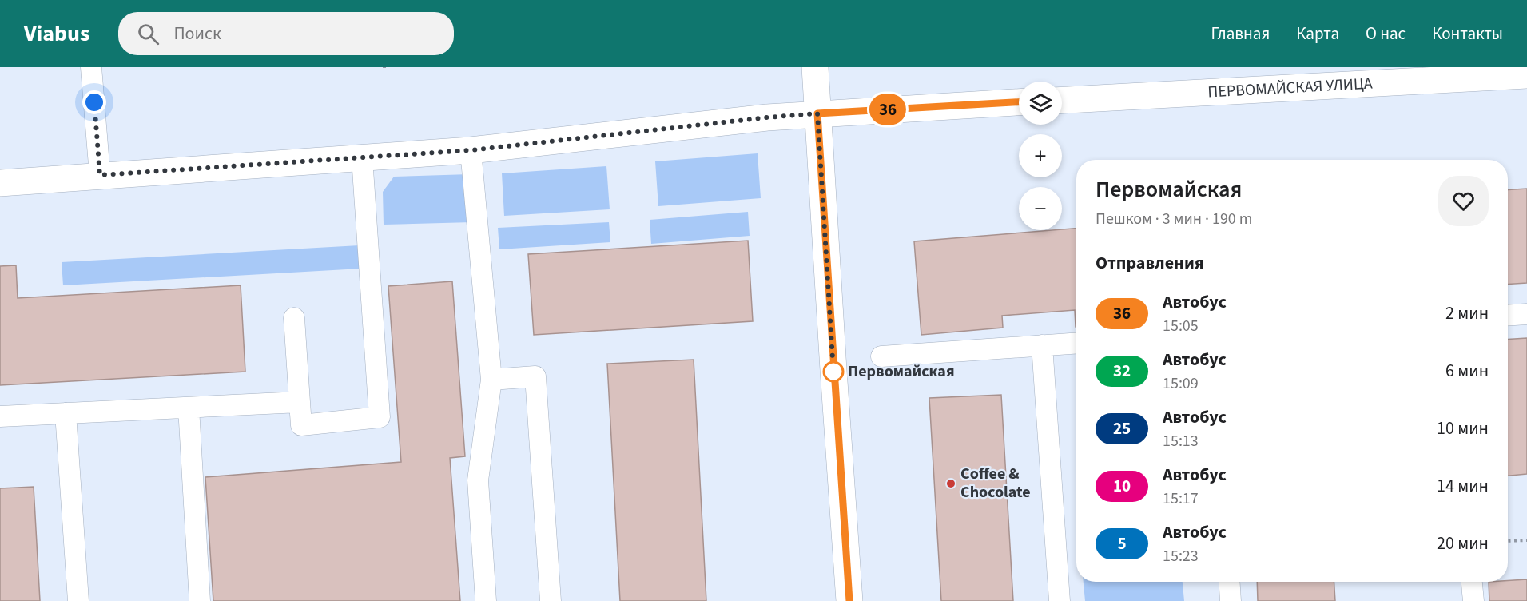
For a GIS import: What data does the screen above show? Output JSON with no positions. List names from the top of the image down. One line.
{"streets":{"street":["ПЕРВОМАЙСКАЯ УЛИЦА"]},"places":["Первомайская","Coffee & Chocolate"],"lines":["bus line 36"],"page":{"header":"Viabus","search":"Поиск","nav":["Главная","Карта","О нас","Контакты"],"on_map":"36","map_buttons":["+","−"],"heading":[["Первомайская","Пешком · 3 мин · 190 m"],"Отправления"],"list":[{"mark":"36","name":"Автобус","note":"15:05","value":"2 мин"},{"mark":"32","name":"Автобус","note":"15:09","value":"6 мин"},{"mark":"25","name":"Автобус","note":"15:13","value":"10 мин"},{"mark":"10","name":"Автобус","note":"15:17","value":"14 мин"},{"mark":"5","name":"Автобус","note":"15:23","value":"20 мин"}]}}
